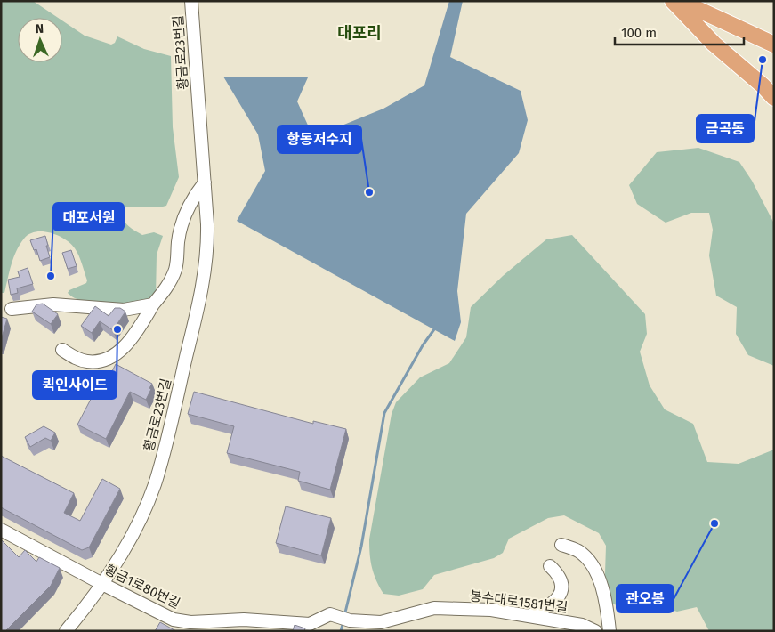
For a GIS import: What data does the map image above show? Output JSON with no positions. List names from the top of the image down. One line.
{"streets":{"street":["황금로23번길","황금1로80번길","봉수대로1581번길"]},"crossings":[["황금로23번길","황금1로80번길"],["황금1로80번길","봉수대로1581번길"]],"districts":["대포리"],"places":["금곡동","항동저수지","대포서원","퀵인사이드","관오봉"],"scale_bar":"100 m","north":"top"}
